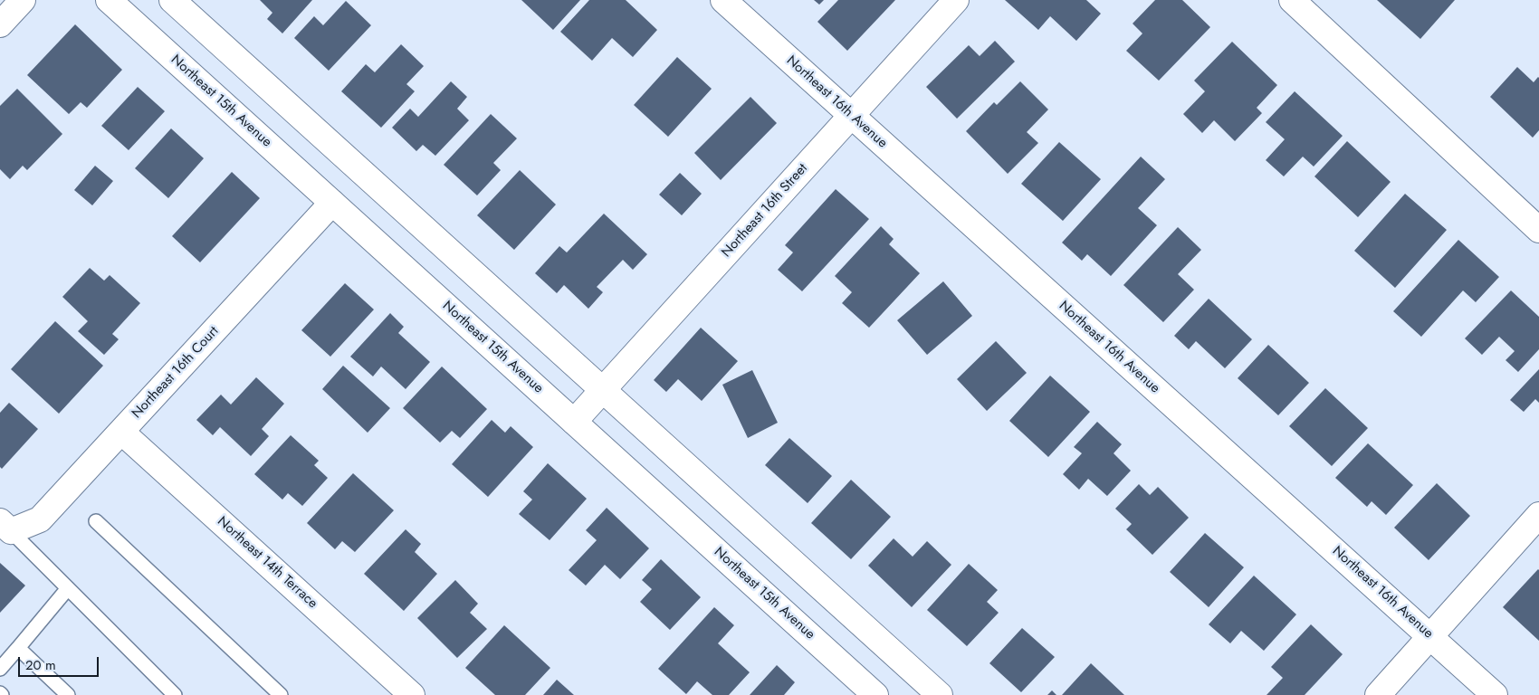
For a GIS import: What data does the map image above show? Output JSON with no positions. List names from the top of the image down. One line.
{"streets":{"street":["Northeast 15th Avenue","Northeast 16th Avenue","Northeast 16th Street","Northeast 16th Court","Northeast 14th Terrace"]},"crossings":[["Northeast 15th Avenue","Northeast 16th Street"],["Northeast 15th Avenue","Northeast 16th Court"],["Northeast 16th Avenue","Northeast 16th Street"],["Northeast 16th Court","Northeast 14th Terrace"]],"scale_bar":"20 m"}
